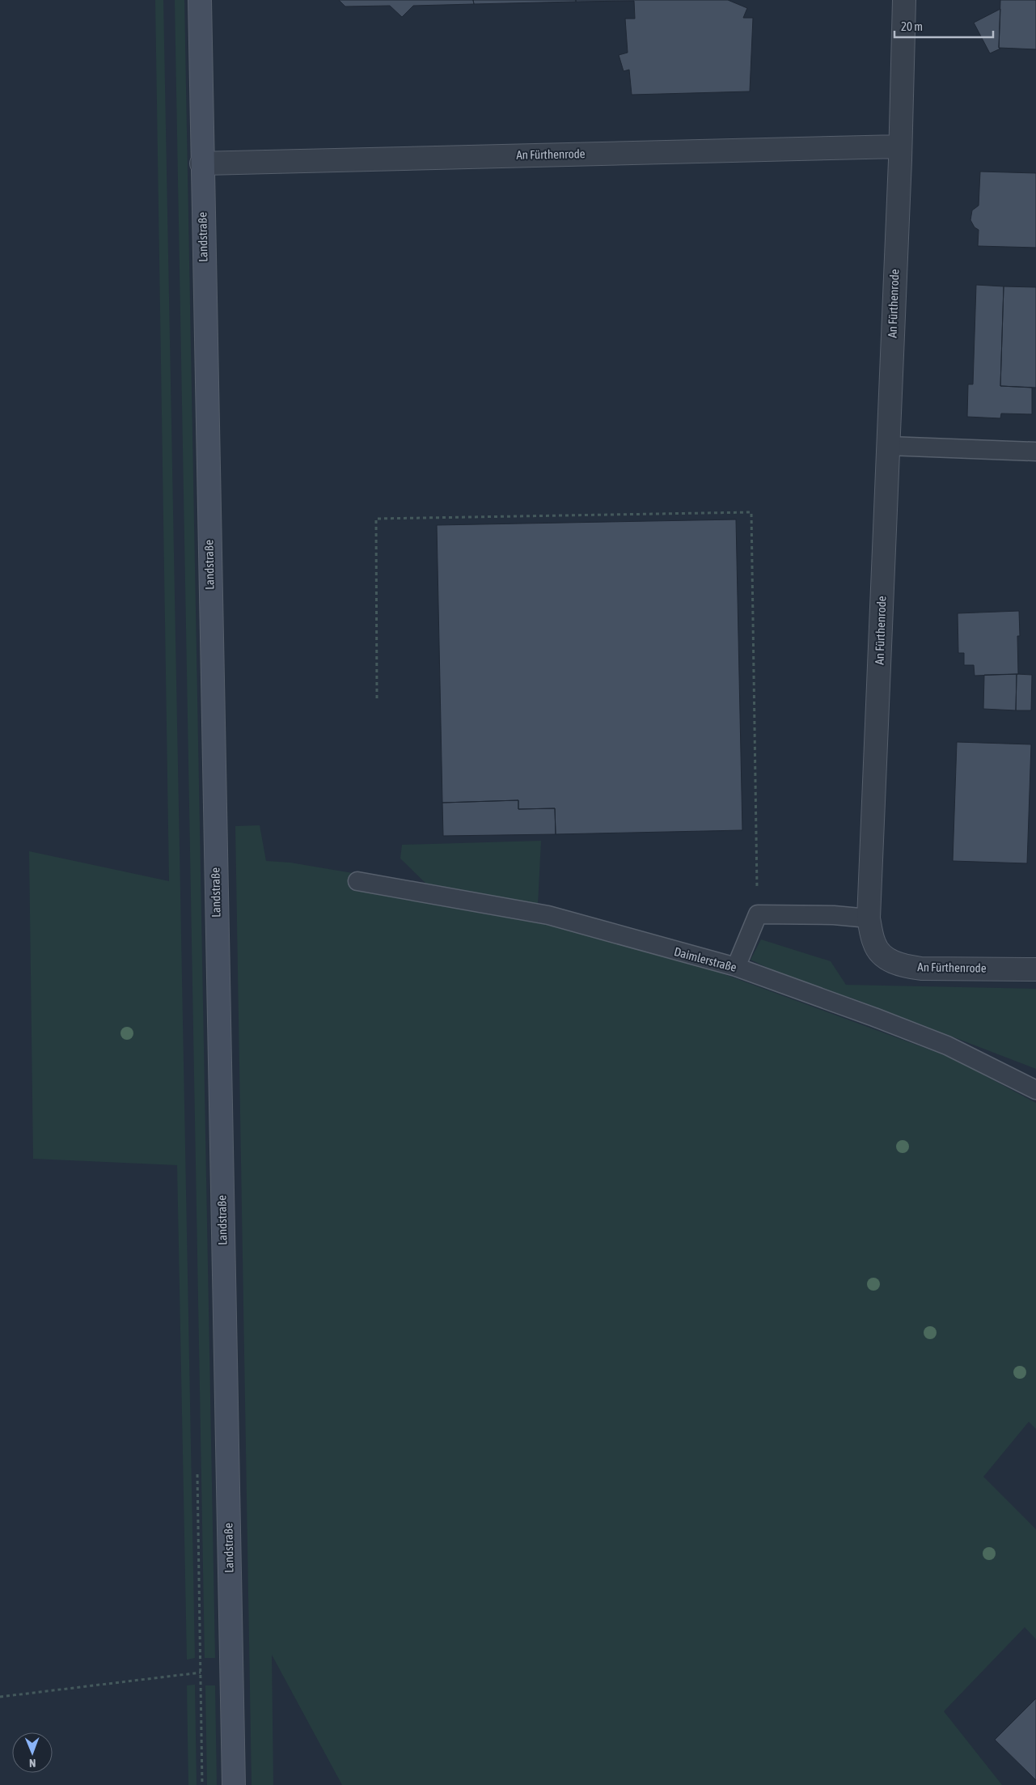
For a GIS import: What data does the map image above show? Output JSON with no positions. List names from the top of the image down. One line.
{"streets":{"street":["An Fürthenrode","Landstraße"],"lane":["Daimlerstraße"]},"crossings":[["An Fürthenrode","Landstraße"]],"scale_bar":"20 m","north":"bottom"}
